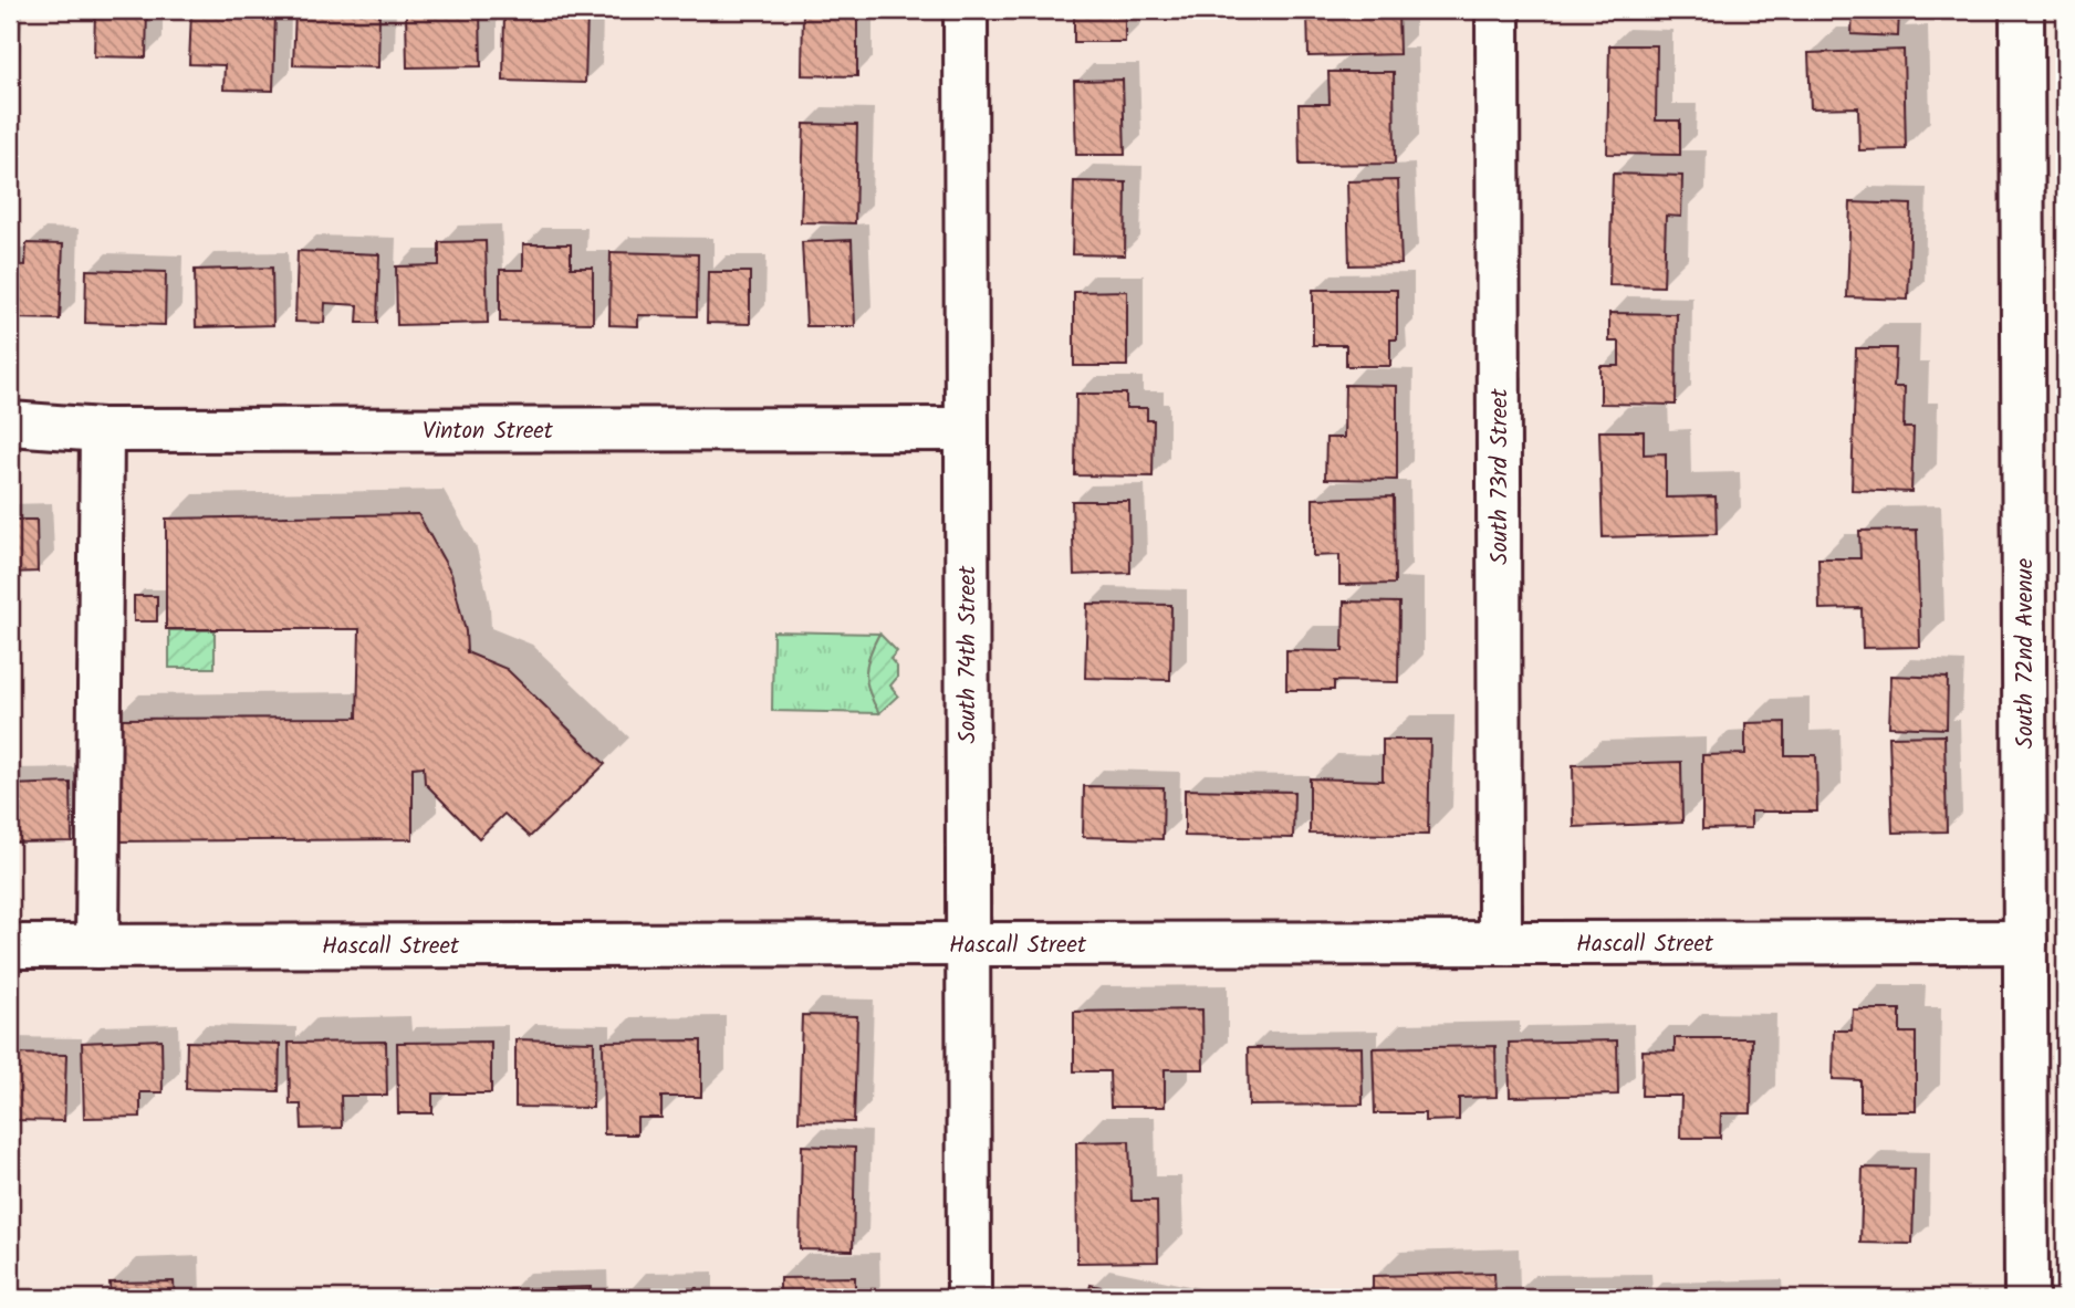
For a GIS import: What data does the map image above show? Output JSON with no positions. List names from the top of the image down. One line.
{"streets":{"street":["Vinton Street","South 73rd Street","South 72nd Avenue","South 74th Street","Hascall Street"]},"crossings":[["Vinton Street","South 74th Street"],["South 73rd Street","Hascall Street"],["South 72nd Avenue","Hascall Street"],["South 74th Street","Hascall Street"]]}
